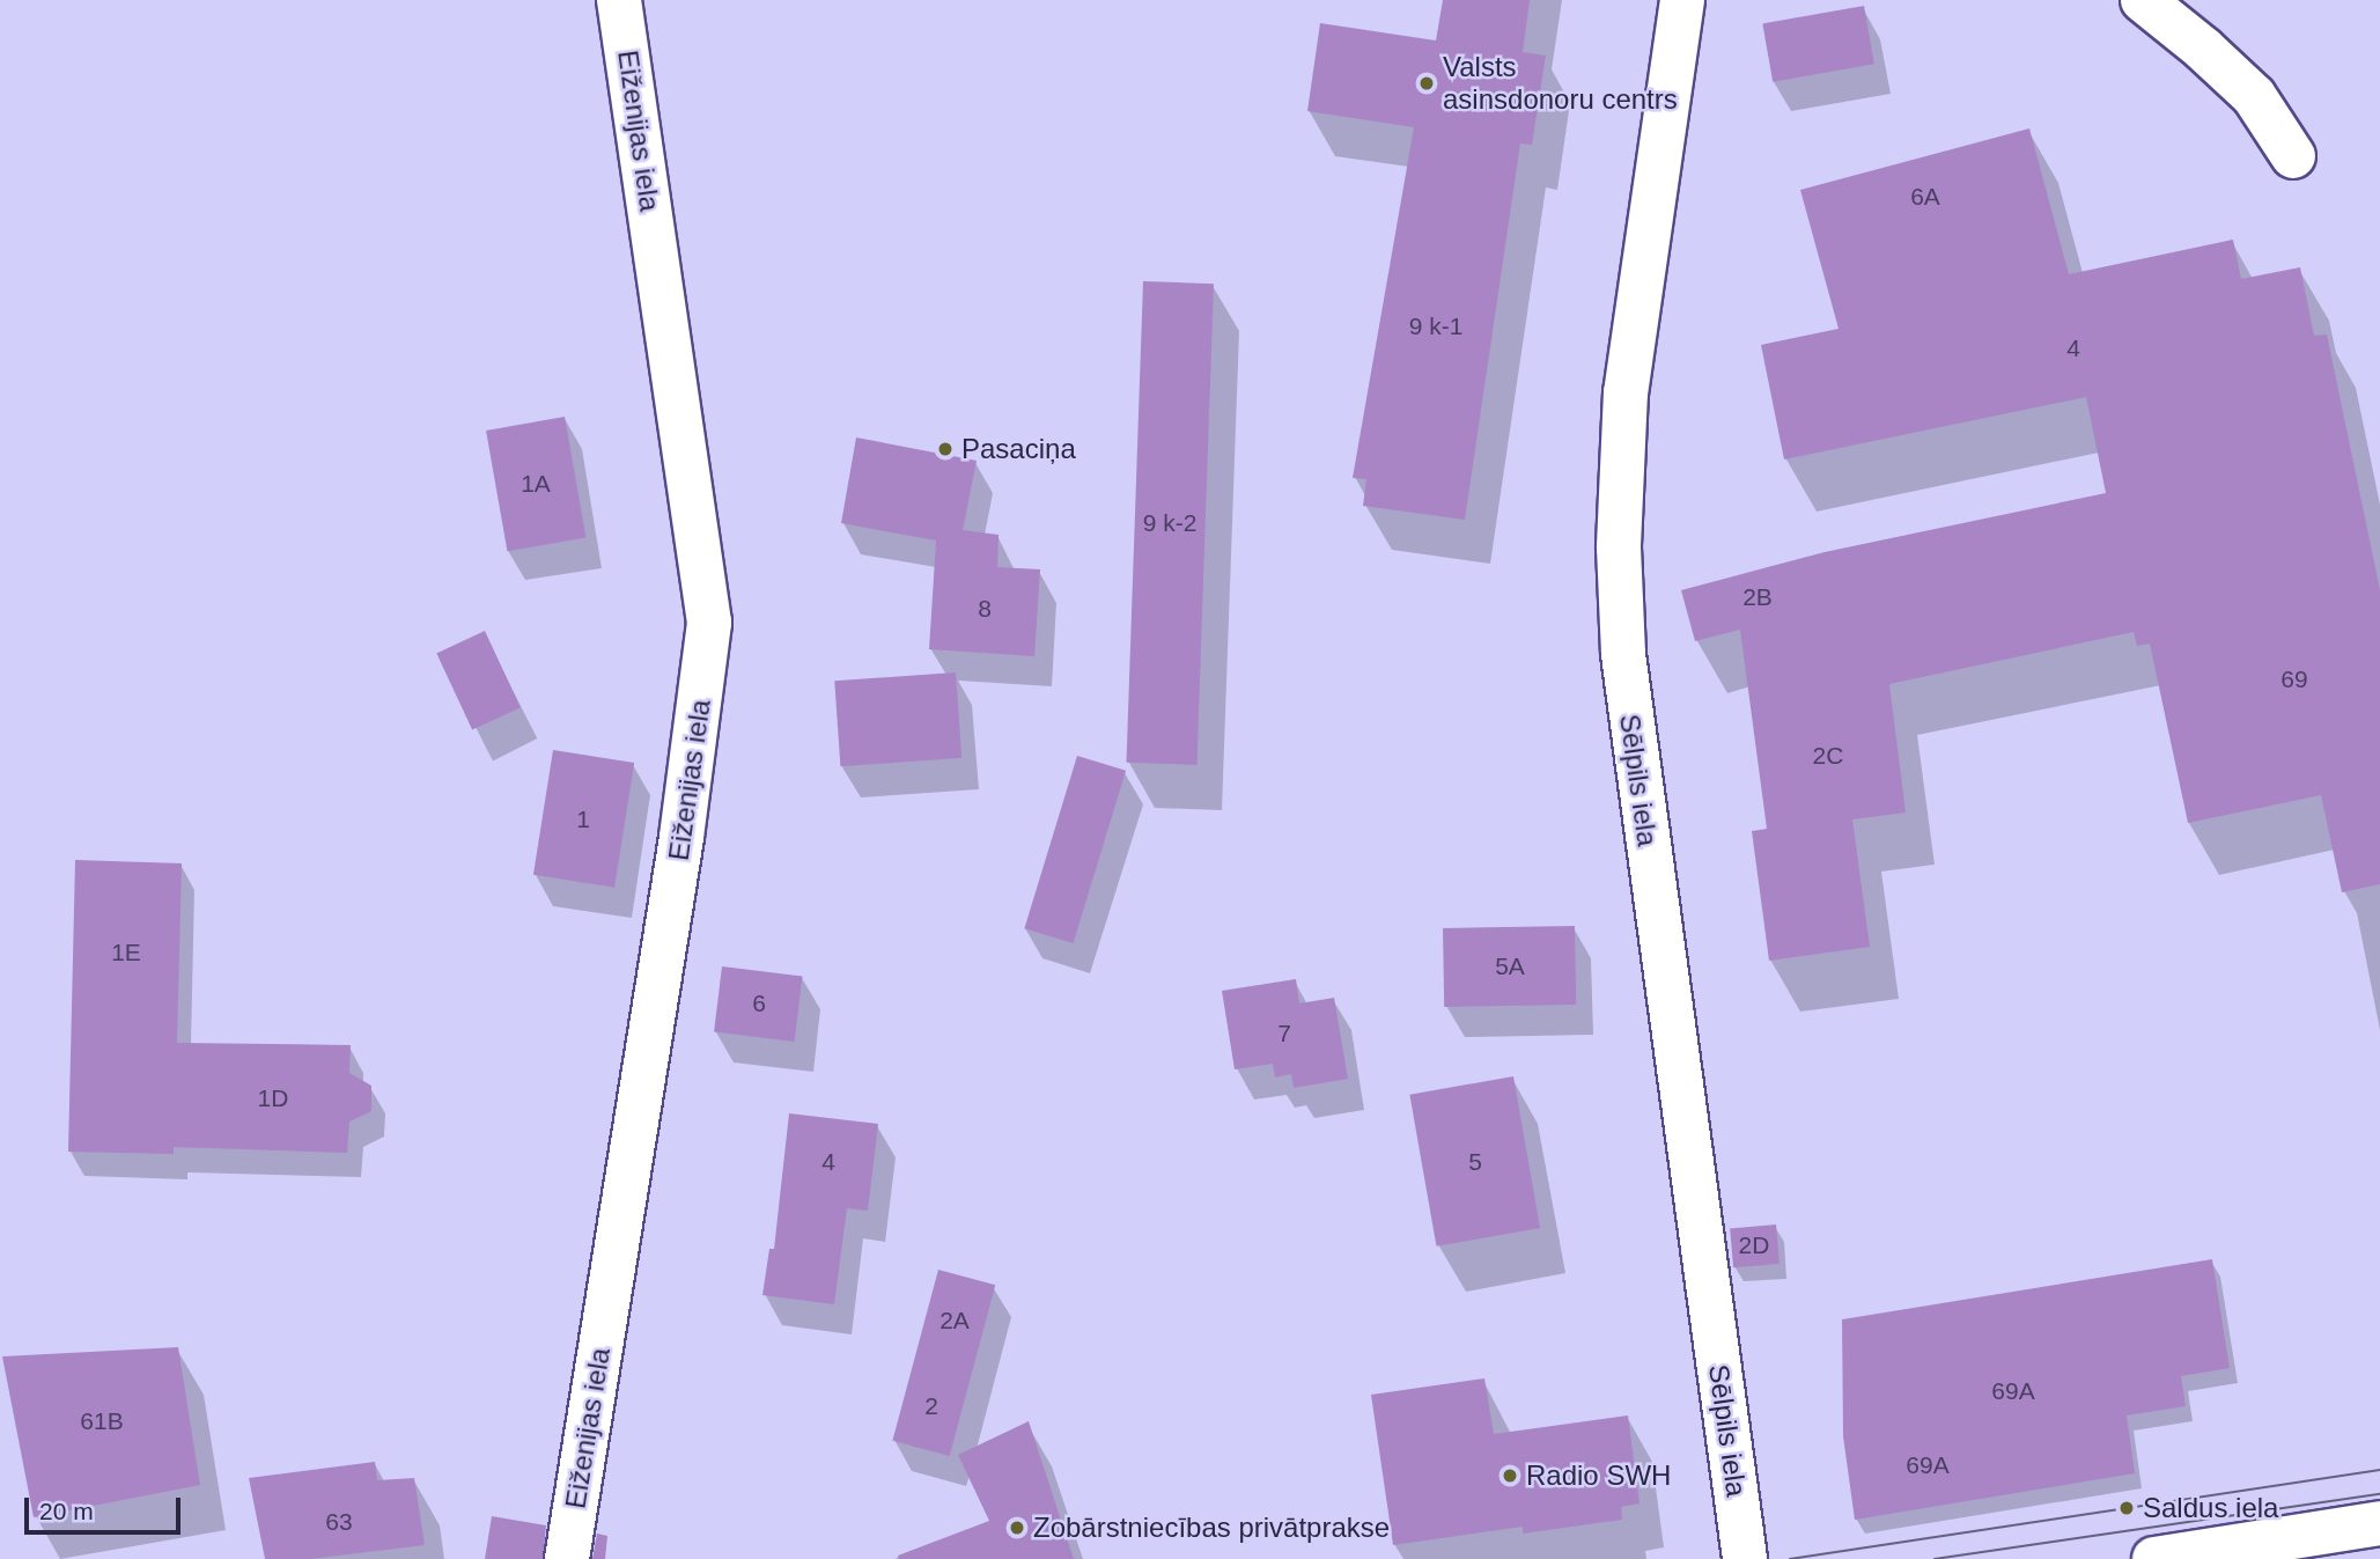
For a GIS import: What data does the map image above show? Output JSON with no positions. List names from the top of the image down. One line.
{"streets":{"street":["Eiženijas iela","Sēlpils iela"]},"places":["Valsts asinsdonoru centrs","Pasaciņa","Radio SWH","Saldus iela","Zobārstniecības privātprakse"],"house_numbers":["6A","9 k-1","4","1A","9 k-2","2B","8","69","2C","1","1E","5A","6","7","1D","4","5","2D","2A","69A","2","61B","69A","63"],"scale_bar":"20 m"}
